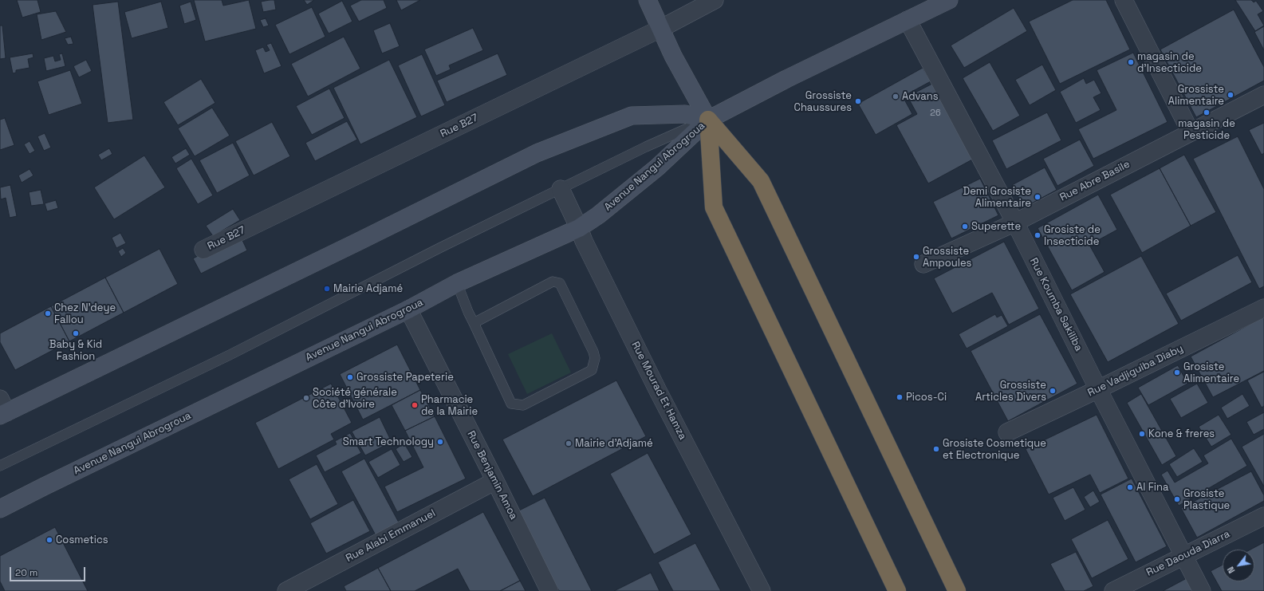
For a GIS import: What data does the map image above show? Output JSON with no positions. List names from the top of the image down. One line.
{"streets":{"street":["Rue B27","Avenue Nangui Abrogroua","Rue Abre Basile","Rue Koumba Sakiliba","Rue Vadjiguiba Diaby","Rue Mourad Et Hamza","Rue Benjamin Amoa","Rue Alabi Emmanuel","Rue Daouda Diarra"]},"crossings":[["Avenue Nangui Abrogroua","Rue Koumba Sakiliba"],["Avenue Nangui Abrogroua","Rue Mourad Et Hamza"],["Avenue Nangui Abrogroua","Rue Benjamin Amoa"],["Rue Abre Basile","Rue Koumba Sakiliba"],["Rue Koumba Sakiliba","Rue Vadjiguiba Diaby"],["Rue Koumba Sakiliba","Rue Daouda Diarra"],["Rue Benjamin Amoa","Rue Alabi Emmanuel"]],"places":["magasin de d'Insecticide","Grossiste Alimentaire","Advans","Grossiste Chaussures","magasin de Pesticide","Demi Grosiste Alimentaire","Superette","Grosiste de Insecticide","Grossiste Ampoules","Mairie Adjamé","Chez N'deye Fallou","Baby & Kid Fashion","Grosiste Alimentaire","Grossiste Papeterie","Grossiste Articles Divers","Picos-Ci","Société générale Côte d'Ivoire","Pharmacie de la Mairie","Kone & freres","Smart Technology","Mairie d'Adjamé","Grosiste Cosmetique et Electronique","Al Fina","Grosiste Plastique","Cosmetics"],"house_numbers":["26"],"scale_bar":"20 m","north":"bottom left"}
